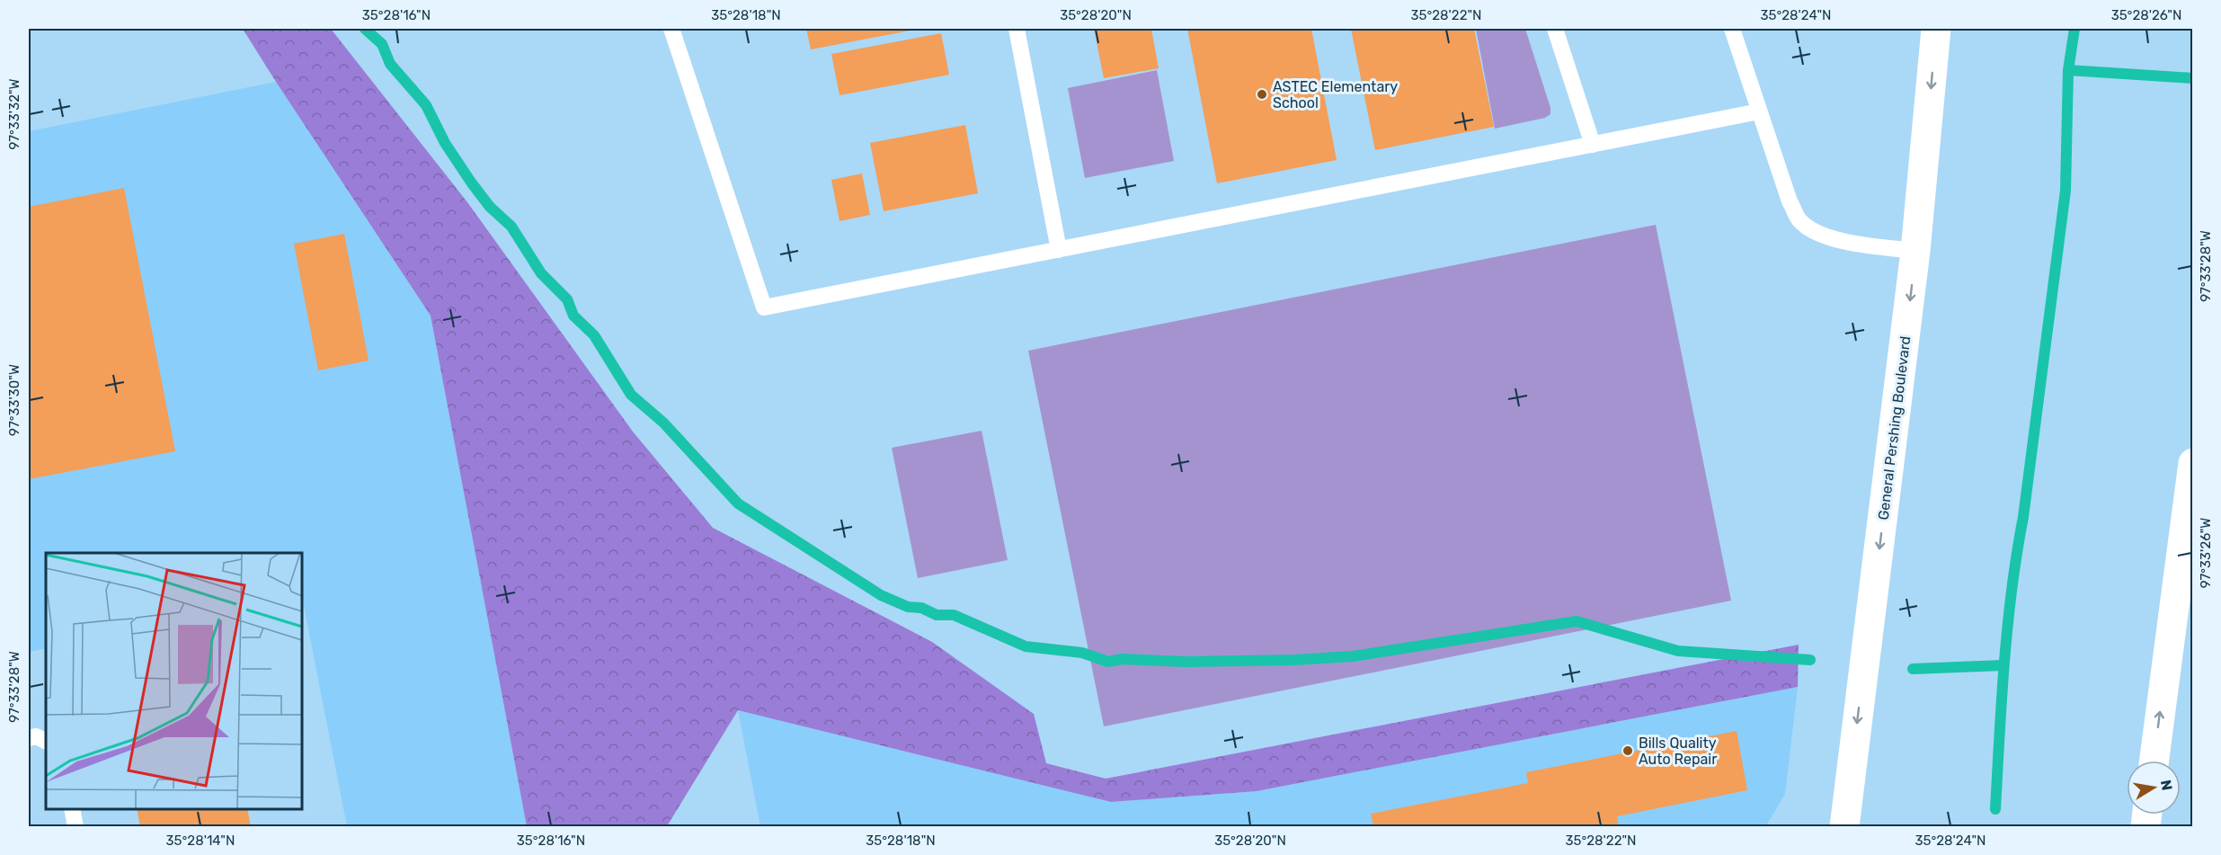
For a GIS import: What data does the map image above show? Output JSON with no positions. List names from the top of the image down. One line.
{"streets":{"main road":["General Pershing Boulevard"]},"one_way":["General Pershing Boulevard"],"places":["ASTEC Elementary School","Bills Quality Auto Repair"],"north":"right","coordinates":["35°28'16\"N","35°28'18\"N","35°28'20\"N","35°28'22\"N","35°28'24\"N","35°28'26\"N","97°33'32\"W","97°33'28\"W","97°33'30\"W","97°33'26\"W","35°28'14\"N"]}
